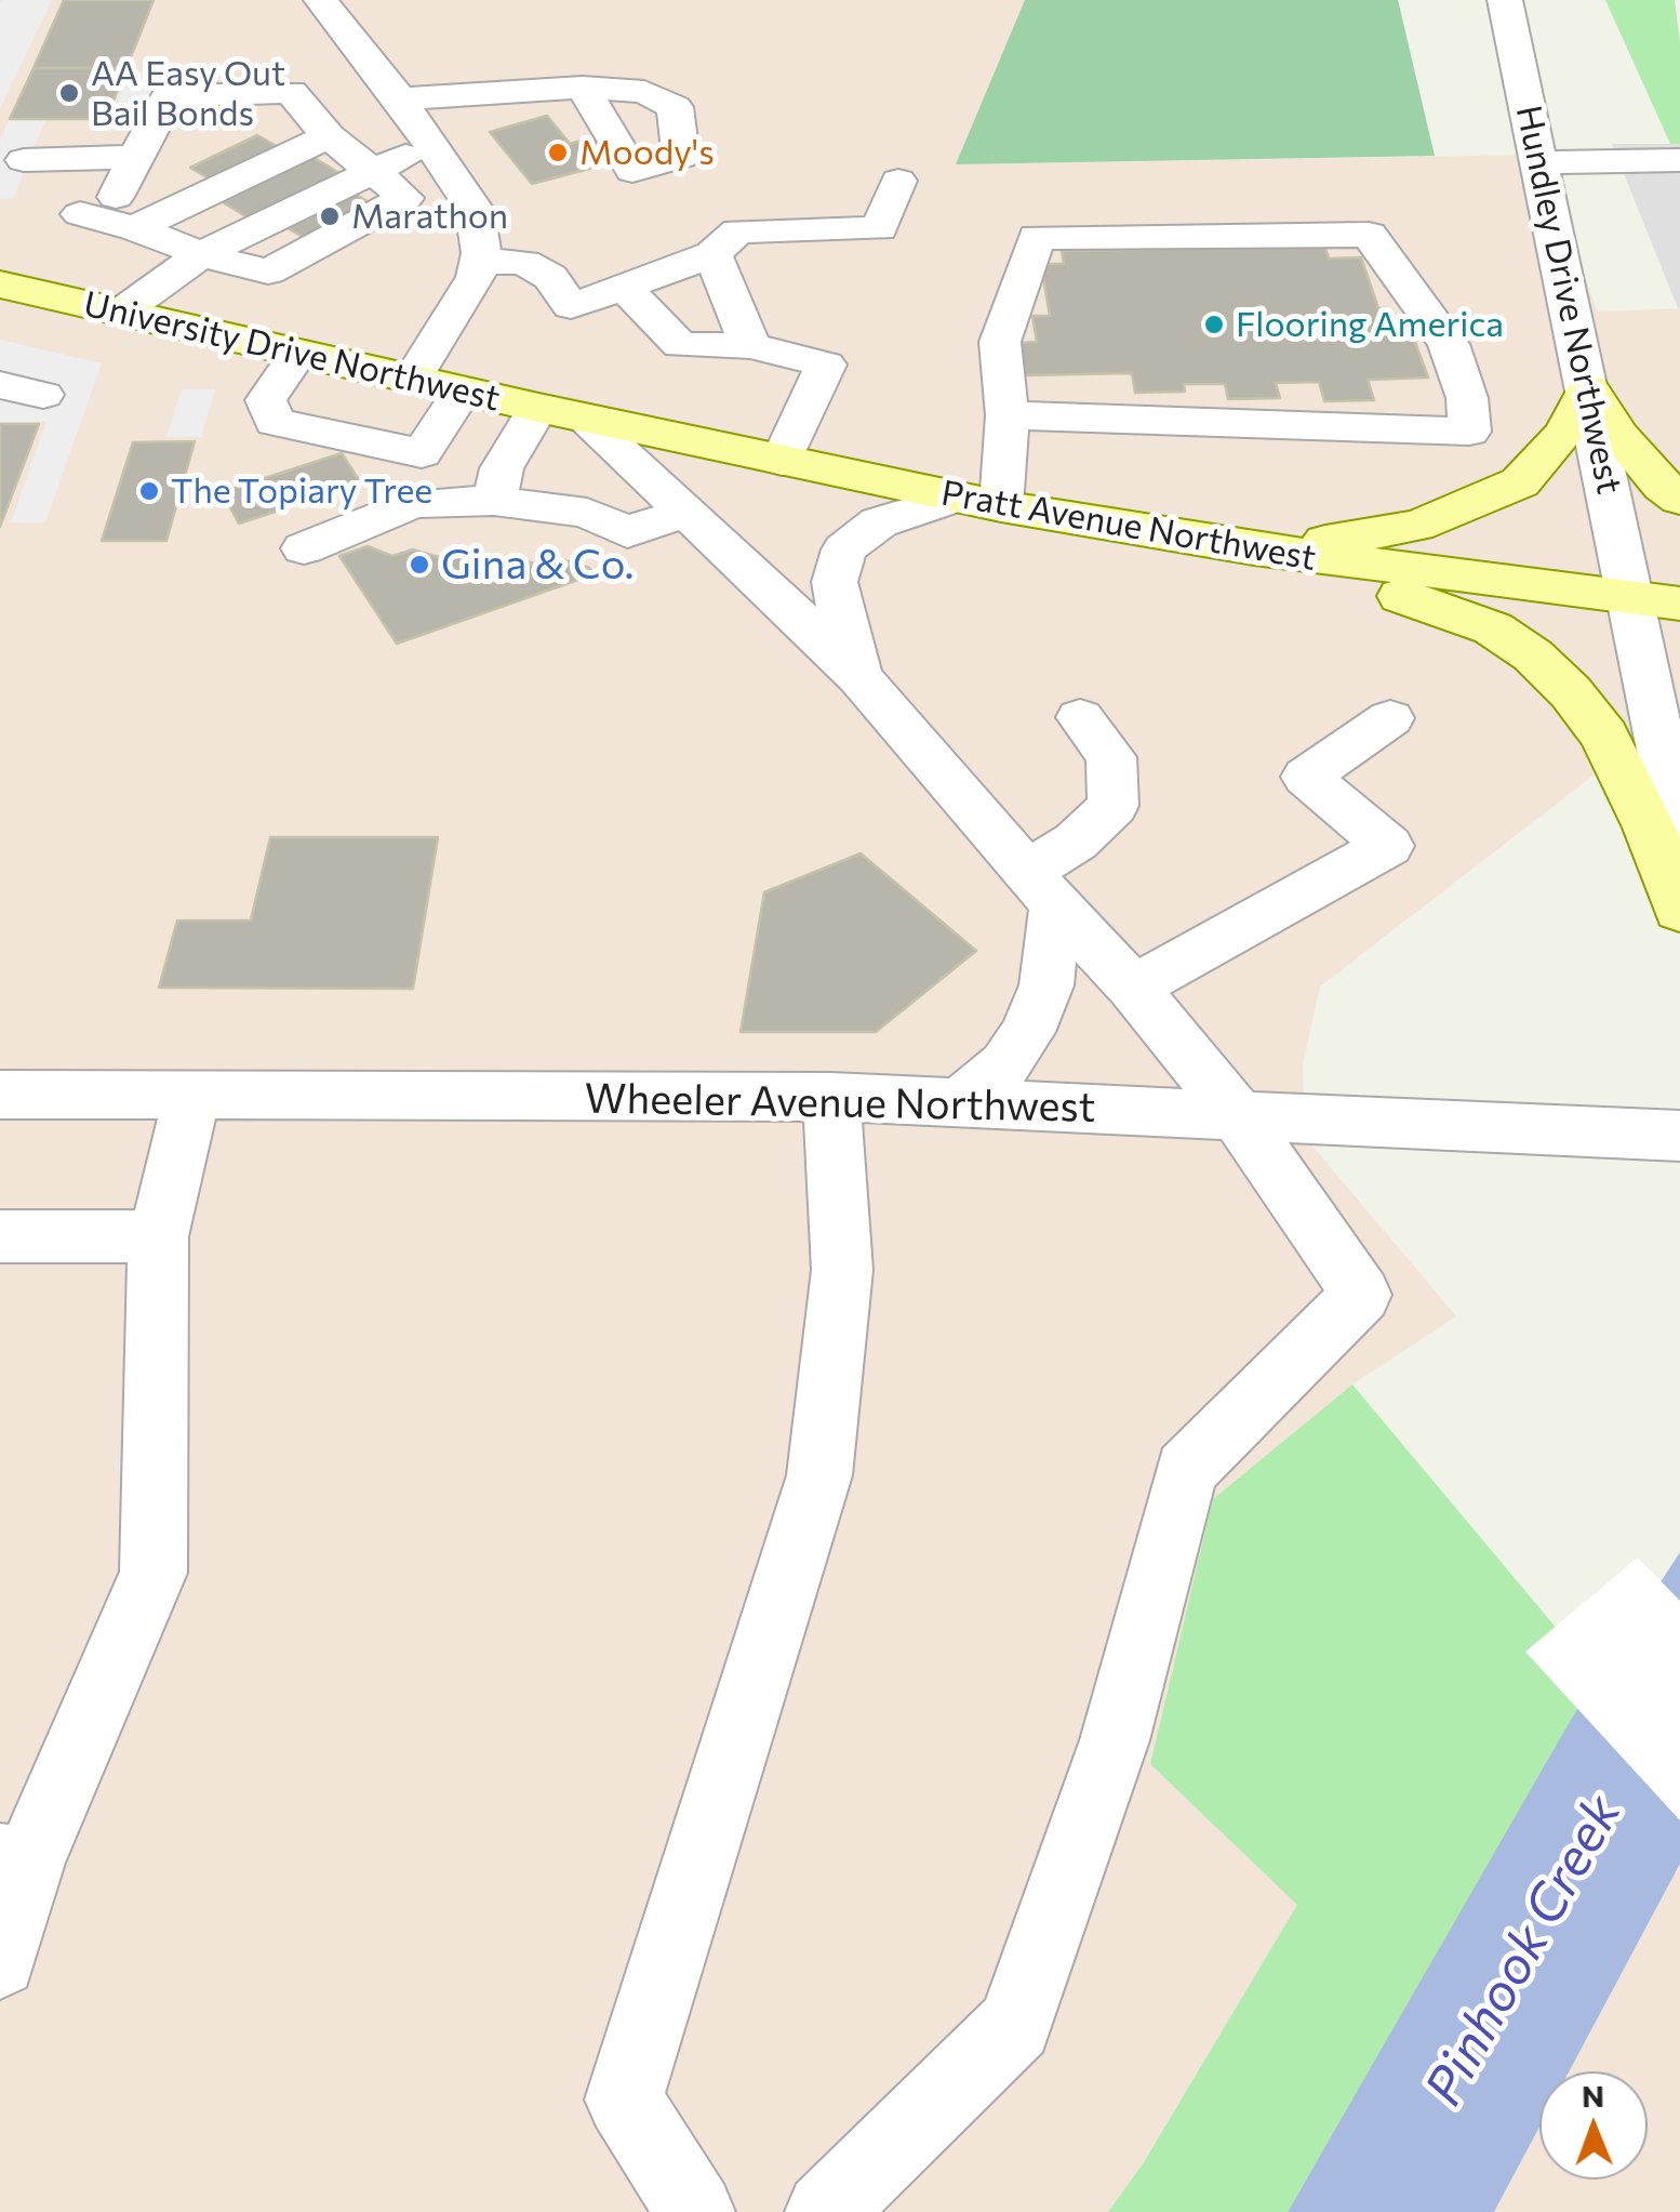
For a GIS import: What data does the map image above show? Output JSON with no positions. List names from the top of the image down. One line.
{"streets":{"main road":["University Drive Northwest","Pratt Avenue Northwest"],"street":["Hundley Drive Northwest","Wheeler Avenue Northwest"]},"crossings":[["Hundley Drive Northwest","Pratt Avenue Northwest"],["University Drive Northwest","Pratt Avenue Northwest"]],"water":["Pinhook Creek"],"places":["AA Easy Out Bail Bonds","Moody's","Marathon","Flooring America","The Topiary Tree","Gina & Co."],"north":"top"}
